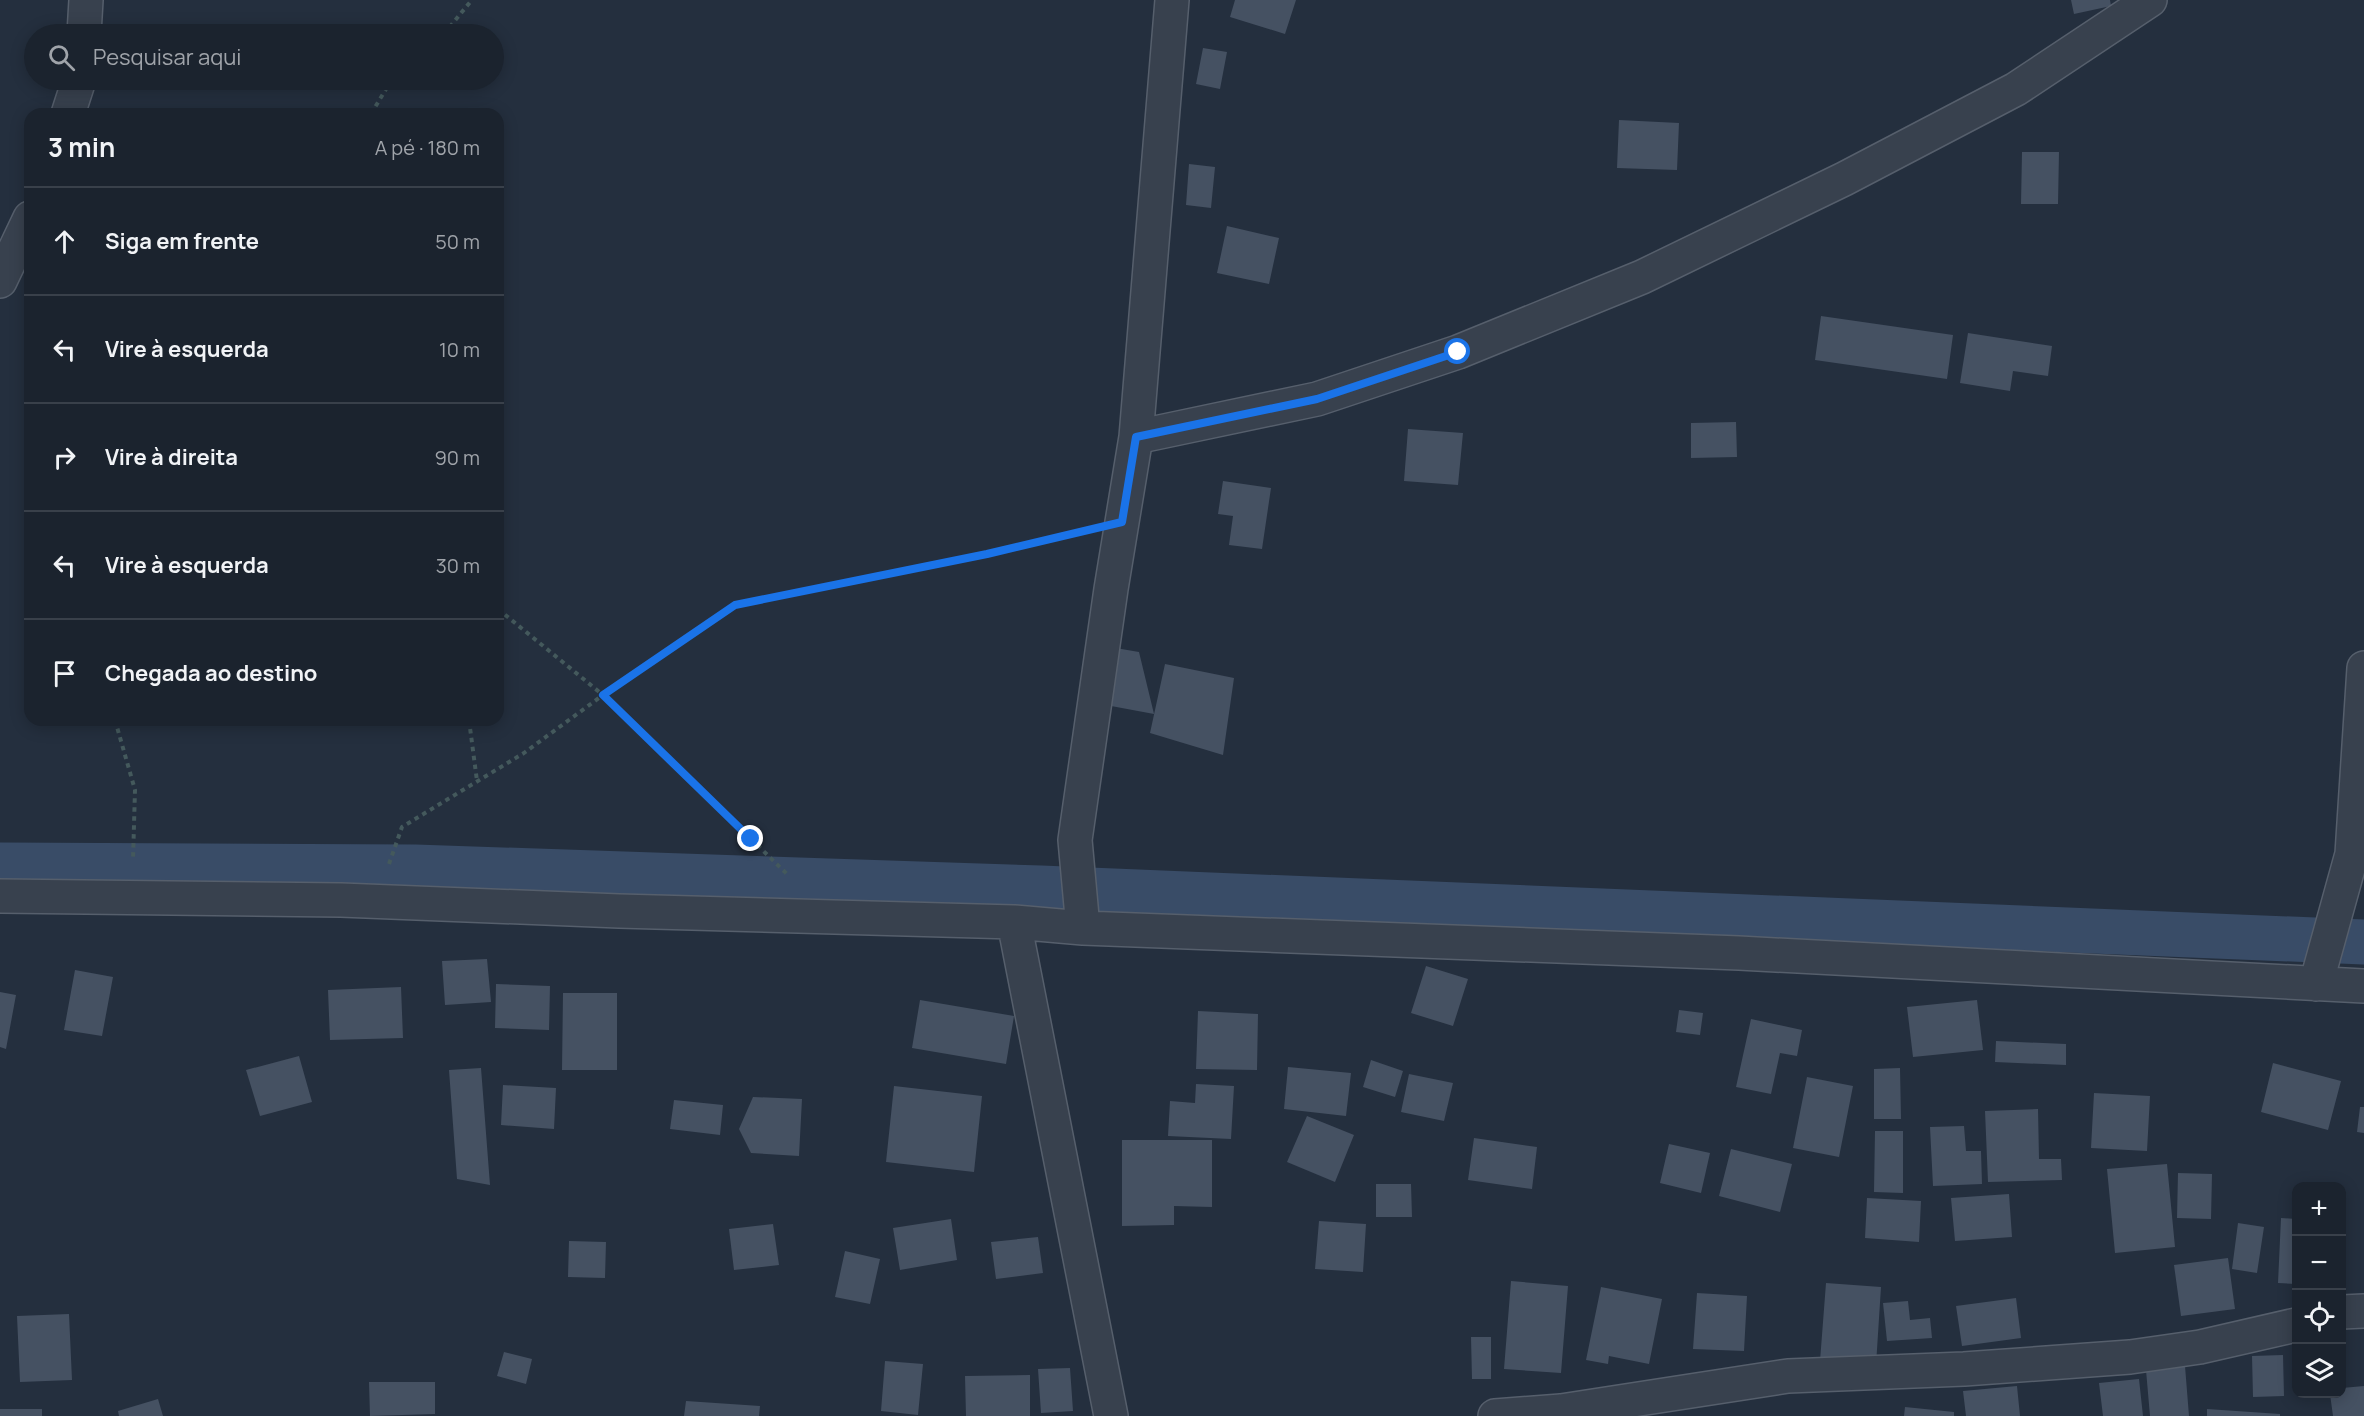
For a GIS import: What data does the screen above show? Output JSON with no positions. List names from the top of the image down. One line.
{"page":{"search":"Pesquisar aqui","heading":["3 min","A pé · 180 m"],"list":[["Siga em frente","50 m"],["Vire à esquerda","10 m"],["Vire à direita","90 m"],["Vire à esquerda","30 m"],"Chegada ao destino"],"map_buttons":["+","−"]}}
